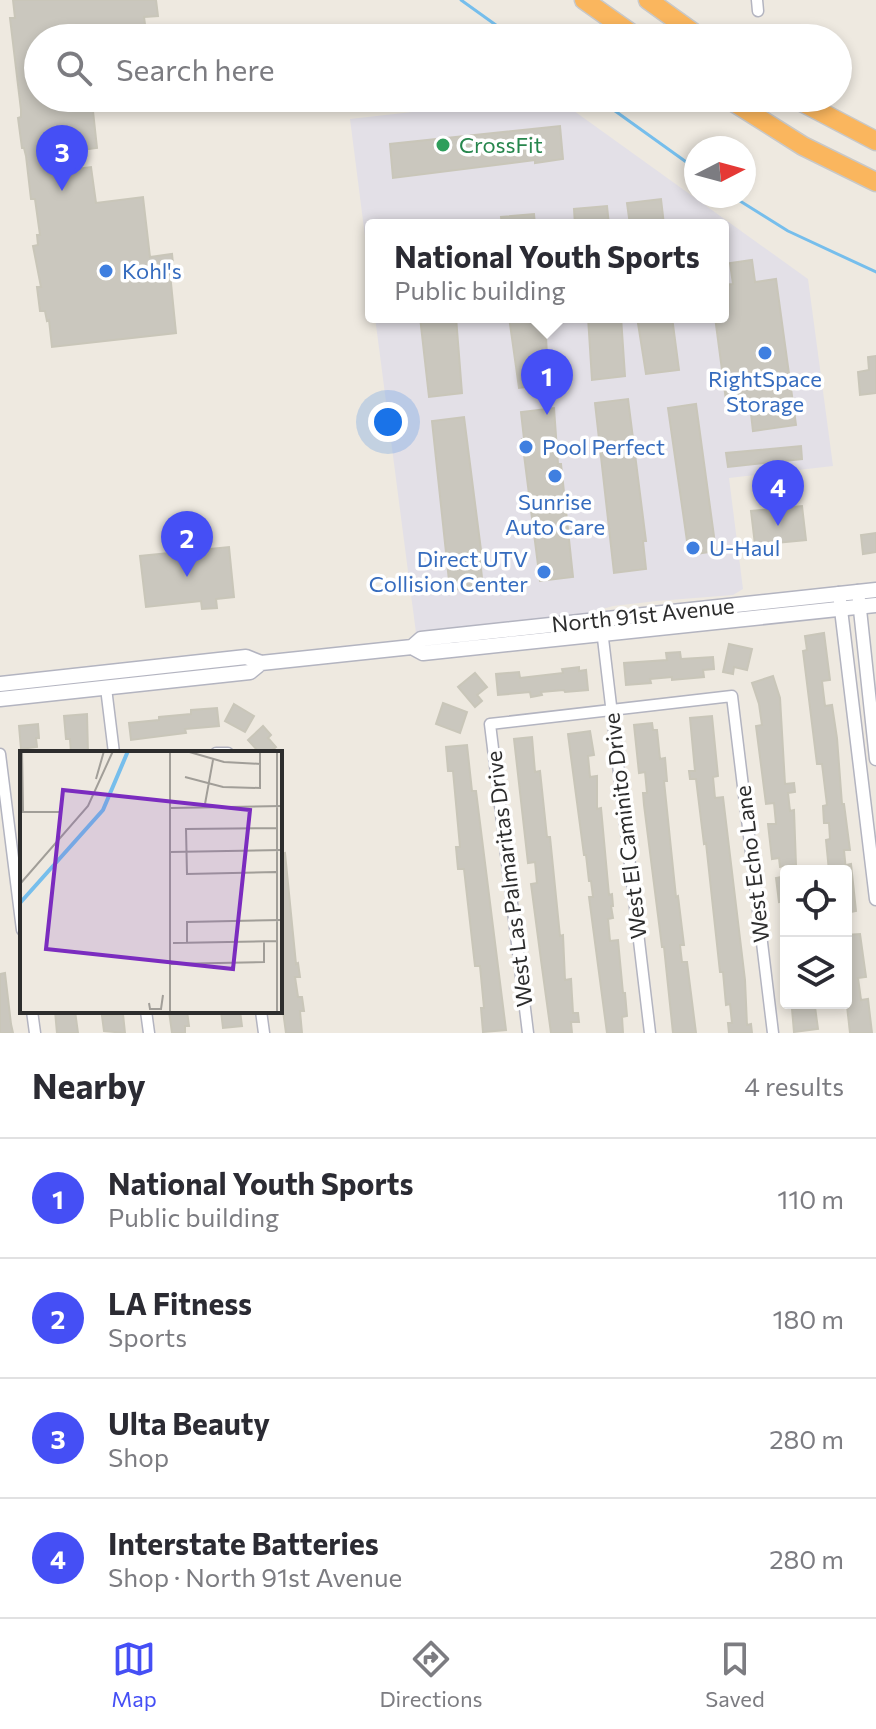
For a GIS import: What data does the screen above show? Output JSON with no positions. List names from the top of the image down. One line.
{"streets":{"main road":["North 91st Avenue"],"street":["West El Caminito Drive","West Echo Lane","West Las Palmaritas Drive"]},"crossings":[["North 91st Avenue","West El Caminito Drive"],["West El Caminito Drive","West Echo Lane"],["West El Caminito Drive","West Las Palmaritas Drive"],["West Echo Lane","West Las Palmaritas Drive"]],"places":["CrossFit","Kohl's","RightSpace Storage","Pool Perfect","Sunrise Auto Care","U-Haul","Direct UTV Collision Center"],"north":"right","page":{"search":"Search here","pins":["3","1","4","2"],"popup":["National Youth Sports","Public building"],"heading":["Nearby","4 results"],"list":[{"mark":"1","name":"National Youth Sports","note":"Public building","value":"110 m"},{"mark":"2","name":"LA Fitness","note":"Sports","value":"180 m"},{"mark":"3","name":"Ulta Beauty","note":"Shop","value":"280 m"},{"mark":"4","name":"Interstate Batteries","note":"Shop · North 91st Avenue","value":"280 m"}],"nav":["Map","Directions","Saved"]}}
